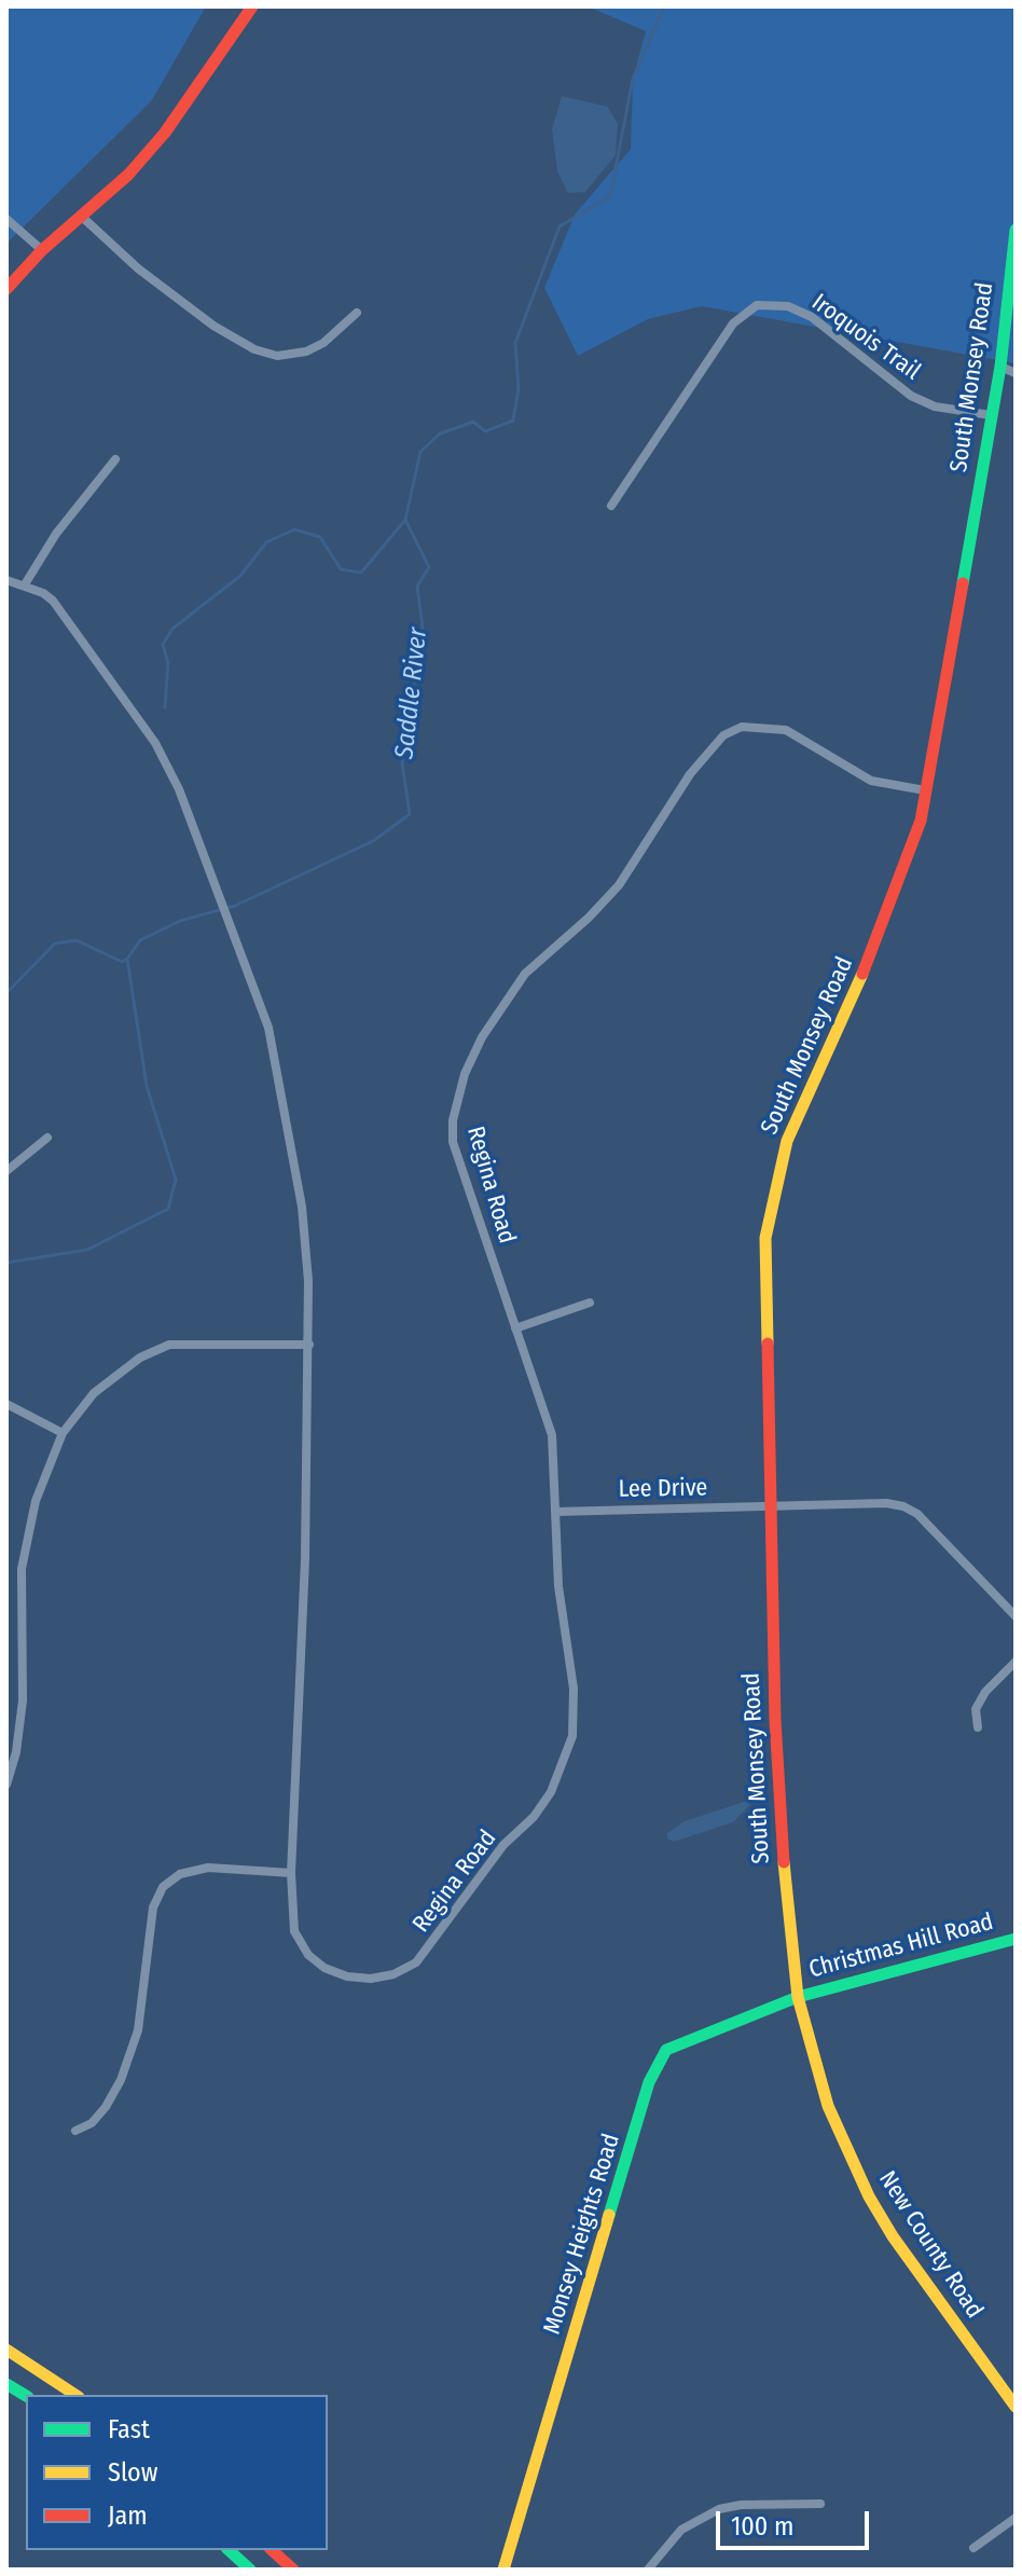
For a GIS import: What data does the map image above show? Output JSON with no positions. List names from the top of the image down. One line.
{"streets":{"main road":["South Monsey Road","Christmas Hill Road","Monsey Heights Road","New County Road"],"street":["Iroquois Trail","Regina Road","Lee Drive"]},"crossings":[["Iroquois Trail","South Monsey Road"],["South Monsey Road","Regina Road"],["South Monsey Road","Lee Drive"],["South Monsey Road","Christmas Hill Road"],["South Monsey Road","Monsey Heights Road"],["South Monsey Road","New County Road"],["Regina Road","Lee Drive"],["Christmas Hill Road","Monsey Heights Road"],["Christmas Hill Road","New County Road"],["Monsey Heights Road","New County Road"]],"water":["Saddle River"],"legend":["Fast","Slow","Jam"],"scale_bar":"100 m"}
